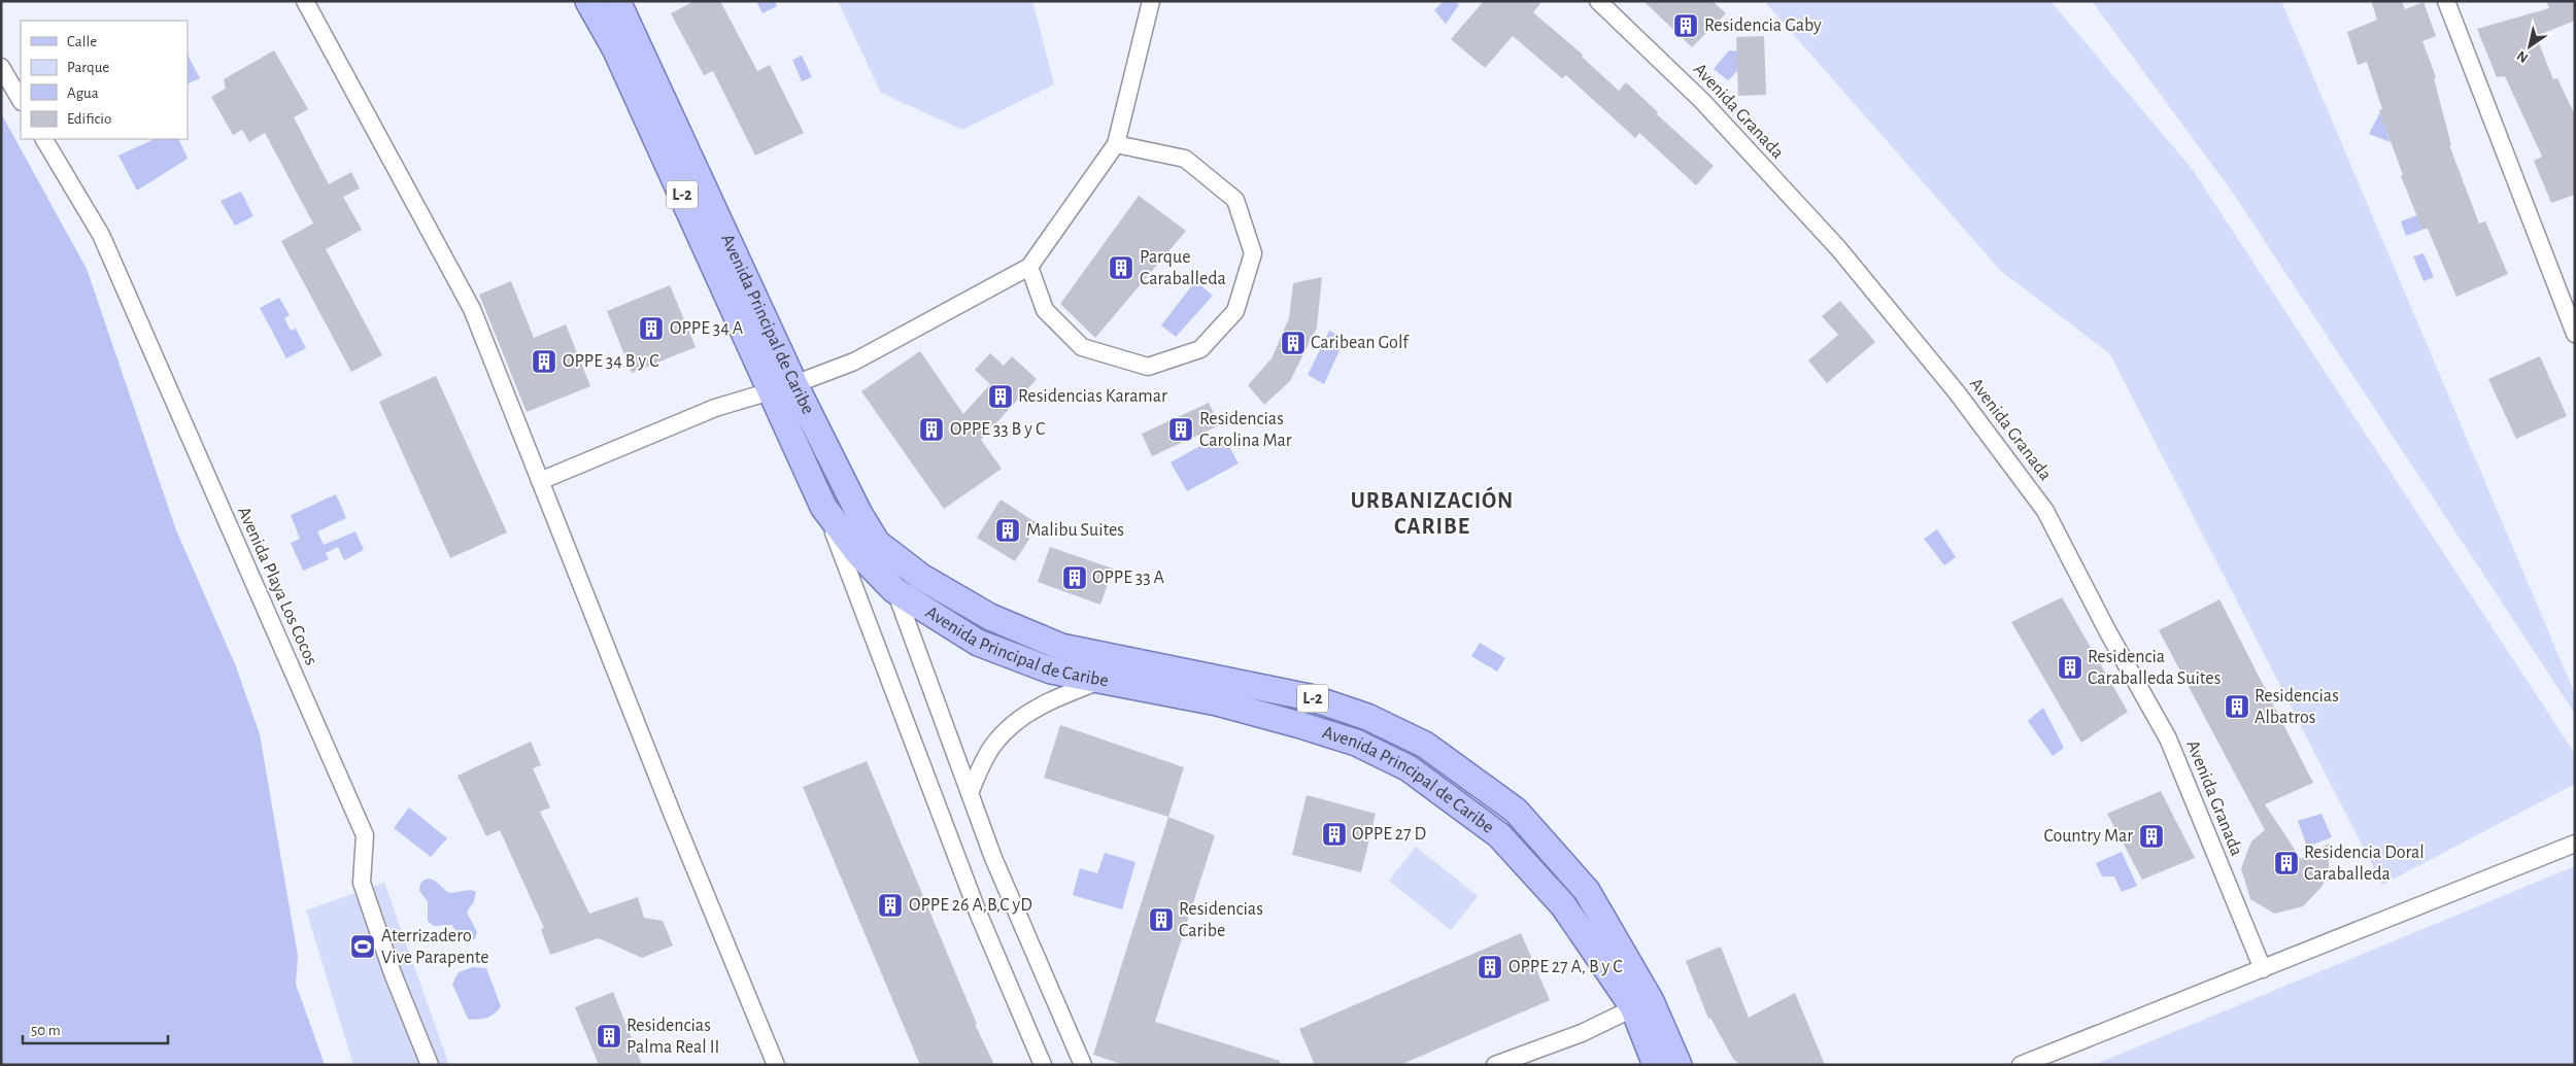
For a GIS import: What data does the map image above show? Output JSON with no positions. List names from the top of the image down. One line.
{"streets":{"main road":["L-2","Avenida Principal de Caribe"],"street":["Avenida Granada","Avenida Playa Los Cocos"]},"districts":["URBANIZACIÓN CARIBE"],"places":{"building":["Residencia Gaby","Parque Caraballeda","OPPE 34 A","Caribean Golf","OPPE 34 B y C","Residencias Karamar","OPPE 33 B y C","Residencias Carolina Mar","Malibu Suites","OPPE 33 A","Residencia Caraballeda Suites","Residencias Albatros","OPPE 27 D","Country Mar","Residencia Doral Caraballeda","OPPE 26 A,B,C yD","Residencias Caribe","OPPE 27 A, B y C","Residencias Palma Real II"],"sports":["Aterrizadero Vive Parapente"]},"legend":["Calle","Parque","Agua","Edificio"],"scale_bar":"50 m","north":"bottom left"}
